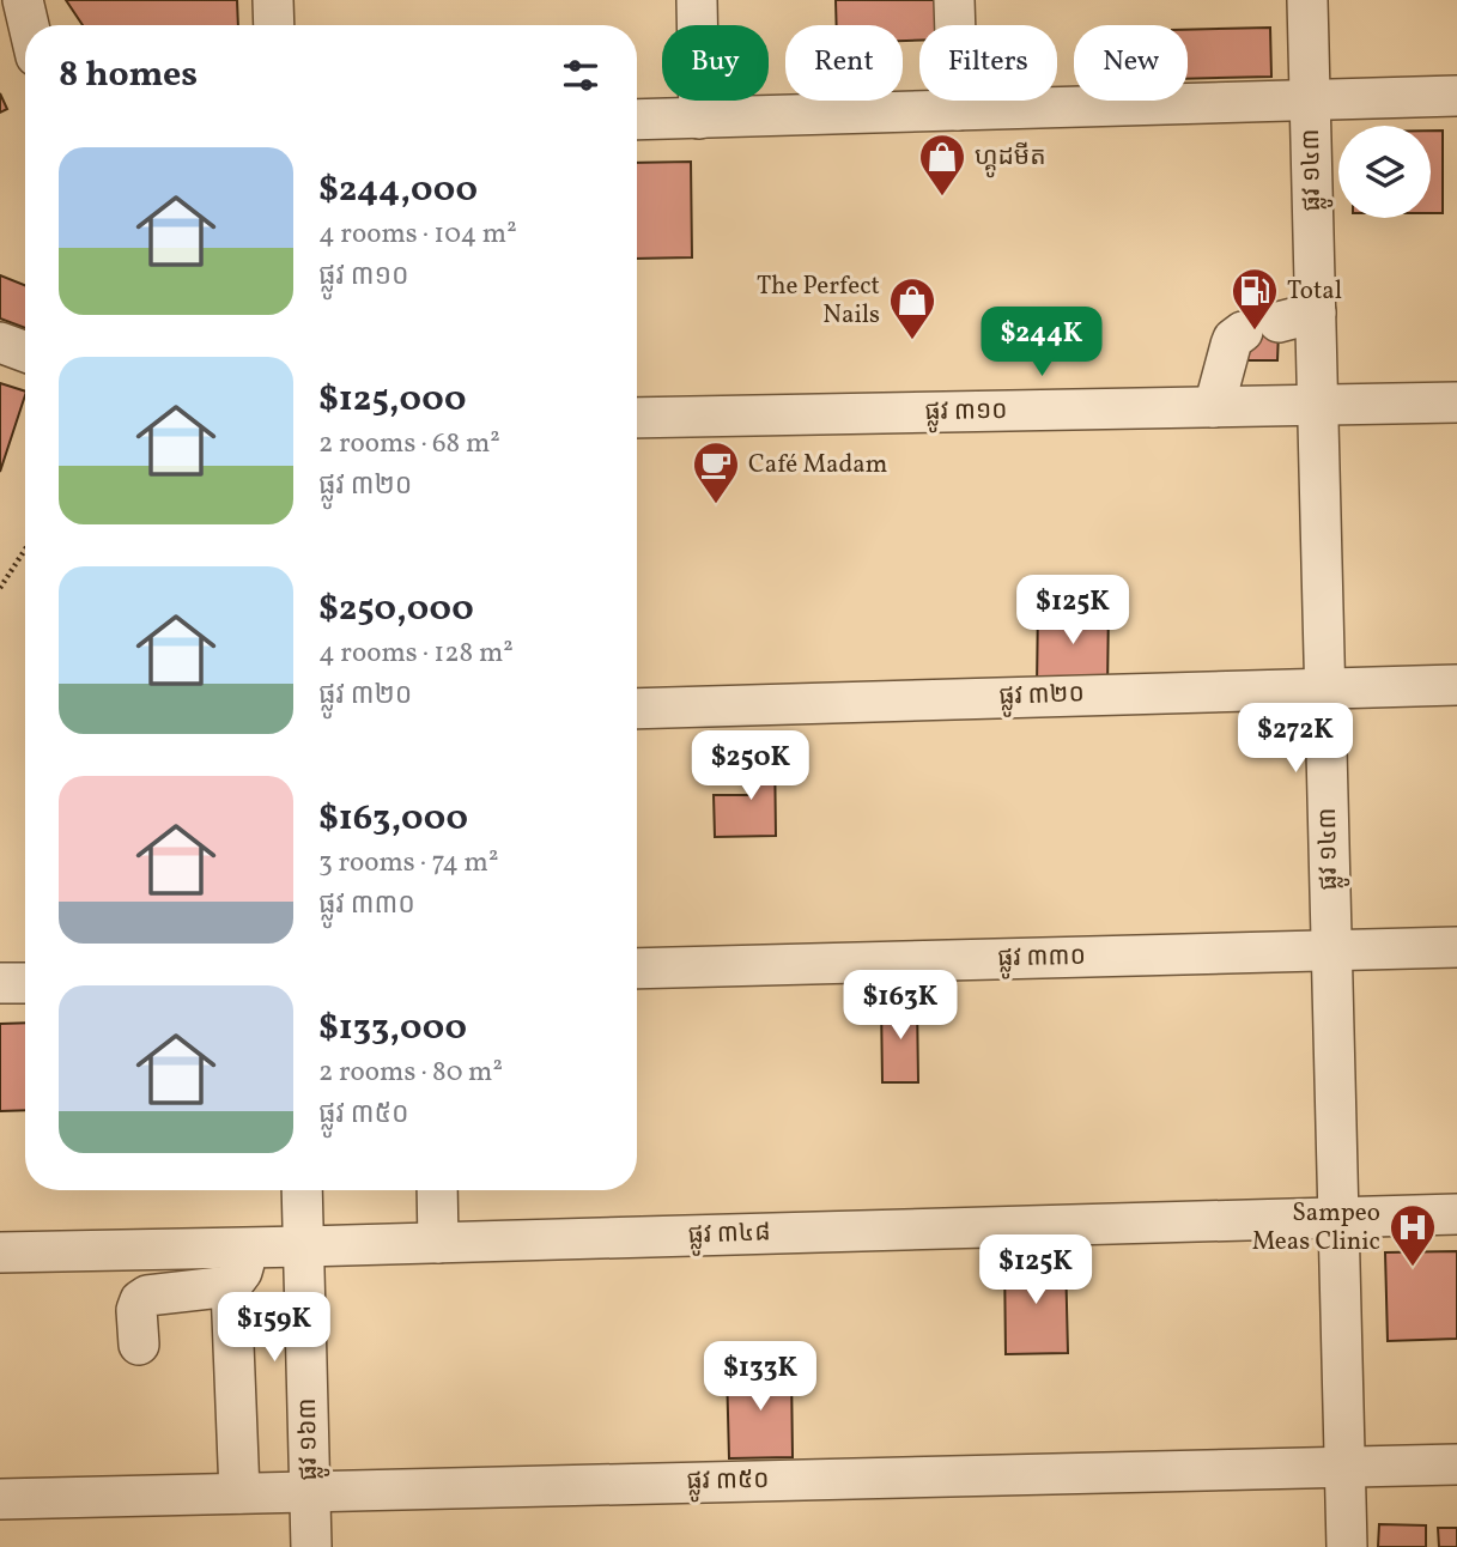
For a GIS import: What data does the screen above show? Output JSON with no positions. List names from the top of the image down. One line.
{"streets":{"street":["ផ្លូវ ១៤៣","ផ្លូវ ៣១០","ផ្លូវ ៣២០","ផ្លូវ ៣៣០","ផ្លូវ ៣៤៨","ផ្លូវ ១៦៣","ផ្លូវ ៣៥០"]},"crossings":[["ផ្លូវ ១៤៣","ផ្លូវ ៣១០"],["ផ្លូវ ១៤៣","ផ្លូវ ៣២០"],["ផ្លូវ ១៤៣","ផ្លូវ ៣៣០"],["ផ្លូវ ១៤៣","ផ្លូវ ៣៤៨"],["ផ្លូវ ១៤៣","ផ្លូវ ៣៥០"],["ផ្លូវ ៣៤៨","ផ្លូវ ១៦៣"],["ផ្លូវ ១៦៣","ផ្លូវ ៣៥០"]],"places":{"shop":["ហ្គូដមីត","The Perfect Nails"],"fuel station":["Total"],"cafe":["Café Madam"],"hospital":["Sampeo Meas Clinic"]},"page":{"chip":["Buy","Rent","Filters","New"],"heading":"8 homes","list":[{"name":"$244,000","note":"4 rooms · 104 m² · ផ្លូវ ៣១០"},{"name":"$125,000","note":"2 rooms · 68 m² · ផ្លូវ ៣២០"},{"name":"$250,000","note":"4 rooms · 128 m² · ផ្លូវ ៣២០"},{"name":"$163,000","note":"3 rooms · 74 m² · ផ្លូវ ៣៣០"},{"name":"$133,000","note":"2 rooms · 80 m² · ផ្លូវ ៣៥០"}],"price":["$244K","$125K","$272K","$250K","$163K","$125K","$159K","$133K"]}}
